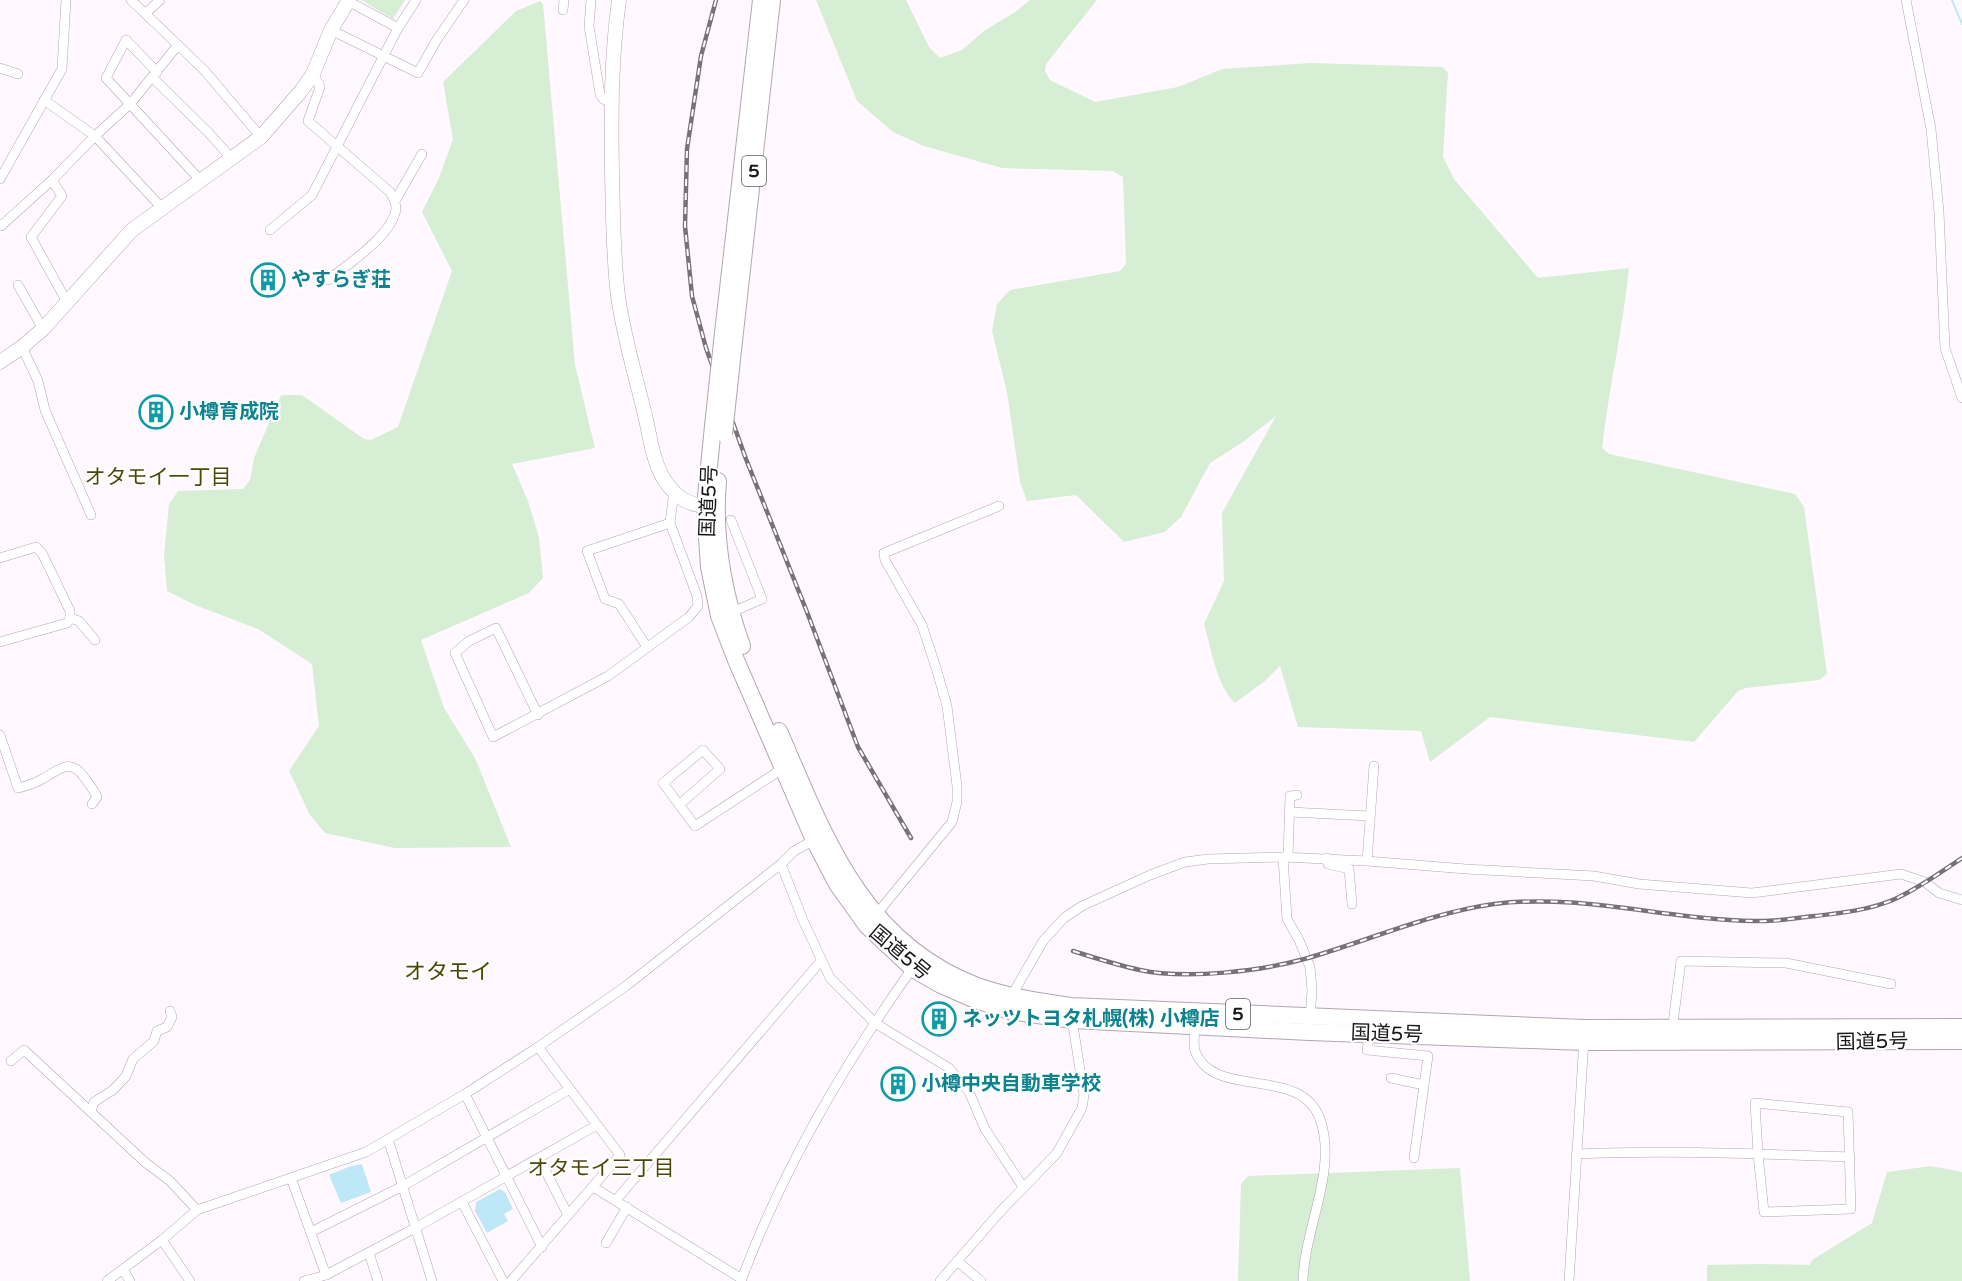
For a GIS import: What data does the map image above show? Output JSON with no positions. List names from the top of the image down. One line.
{"streets":{"highway":["5","国道5号"]},"districts":["オタモイ一丁目","オタモイ","オタモイ三丁目"],"places":{"building":["やすらぎ荘","小樽育成院","ネッツトヨタ札幌(株) 小樽店","小樽中央自動車学校"]}}
